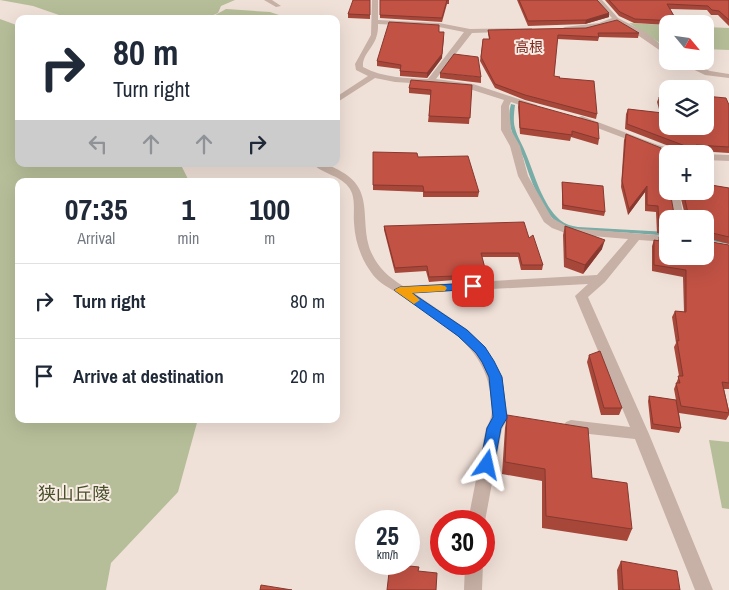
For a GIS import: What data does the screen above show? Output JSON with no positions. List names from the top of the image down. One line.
{"districts":["高根"],"parks":["狭山丘陵"],"north":"bottom right","page":{"map_buttons":["+","−"],"turn":["80 m","Turn right"],"eta":["07:35","Arrival","1","min","100","m"],"list":[{"name":"Turn right","value":"80 m"},{"name":"Arrive at destination","value":"20 m"}],"speed":"25 km/h","limit":"30"}}
